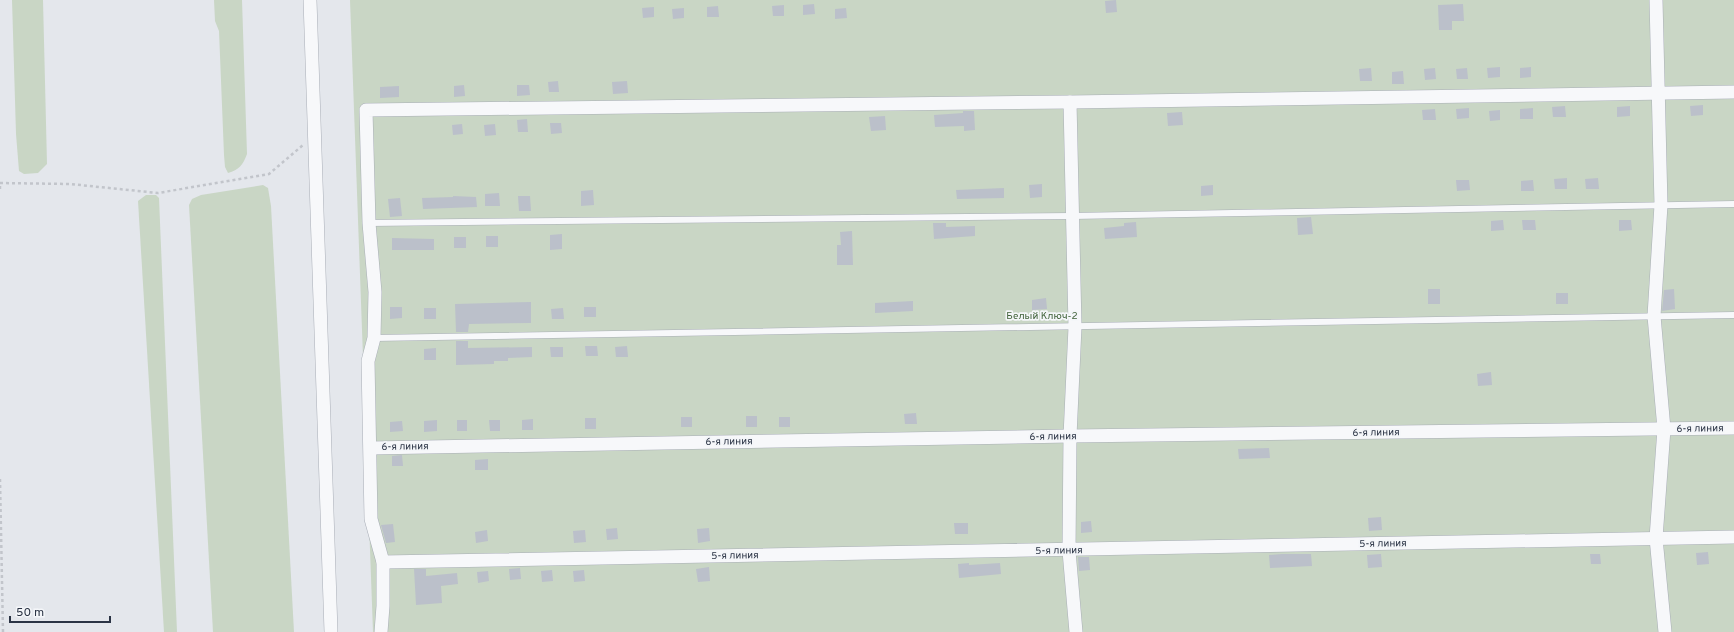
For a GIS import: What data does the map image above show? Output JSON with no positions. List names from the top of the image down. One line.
{"streets":{"street":["6-я линия","5-я линия"]},"parks":["Белый Ключ-2"],"scale_bar":"50 m"}
